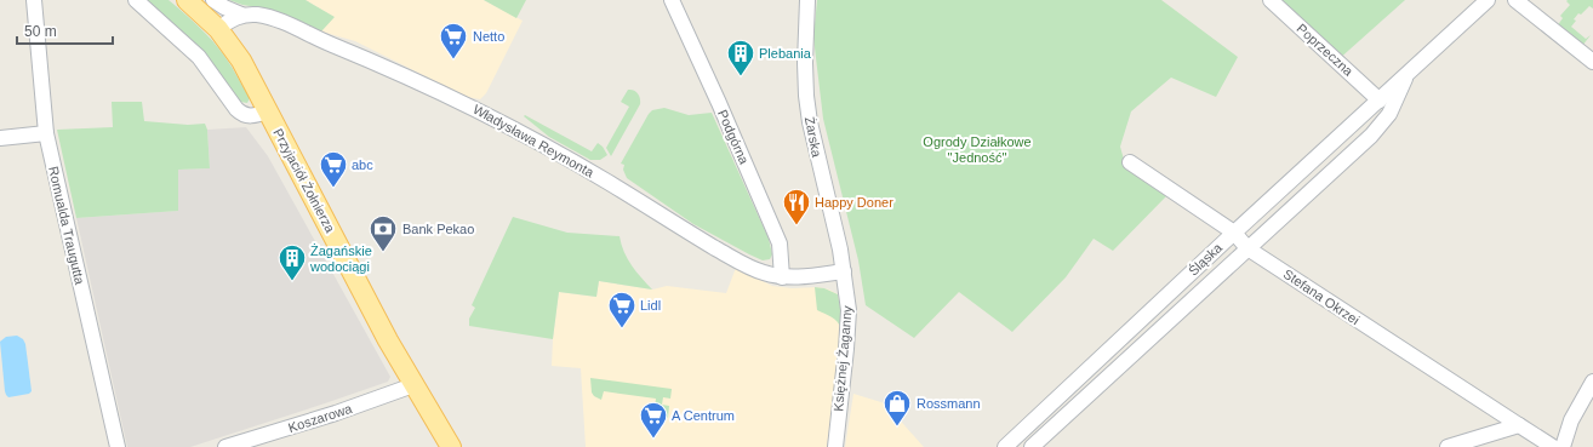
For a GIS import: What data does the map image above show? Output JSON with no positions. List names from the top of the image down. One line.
{"streets":{"main road":["Przyjaciół Żołnierza"],"street":["Poprzeczna","Podgórna","Żarska","Władysława Reymonta","Romualda Traugutta","Śląska","Stefana Okrzei","Księżnej Żaganny","Koszarowa"]},"crossings":[["Poprzeczna","Śląska"],["Podgórna","Władysława Reymonta"],["Żarska","Władysława Reymonta"],["Żarska","Księżnej Żaganny"],["Władysława Reymonta","Księżnej Żaganny"],["Przyjaciół Żołnierza","Koszarowa"],["Śląska","Stefana Okrzei"]],"parks":["Ogrody Działkowe \"Jedność\""],"places":{"supermarket":["Netto","abc","Lidl","A Centrum"],"building":["Plebania","Żagańskie wodociągi"],"restaurant":["Happy Doner"],"bank":["Bank Pekao"],"shop":["Rossmann"]},"scale_bar":"50 m"}
